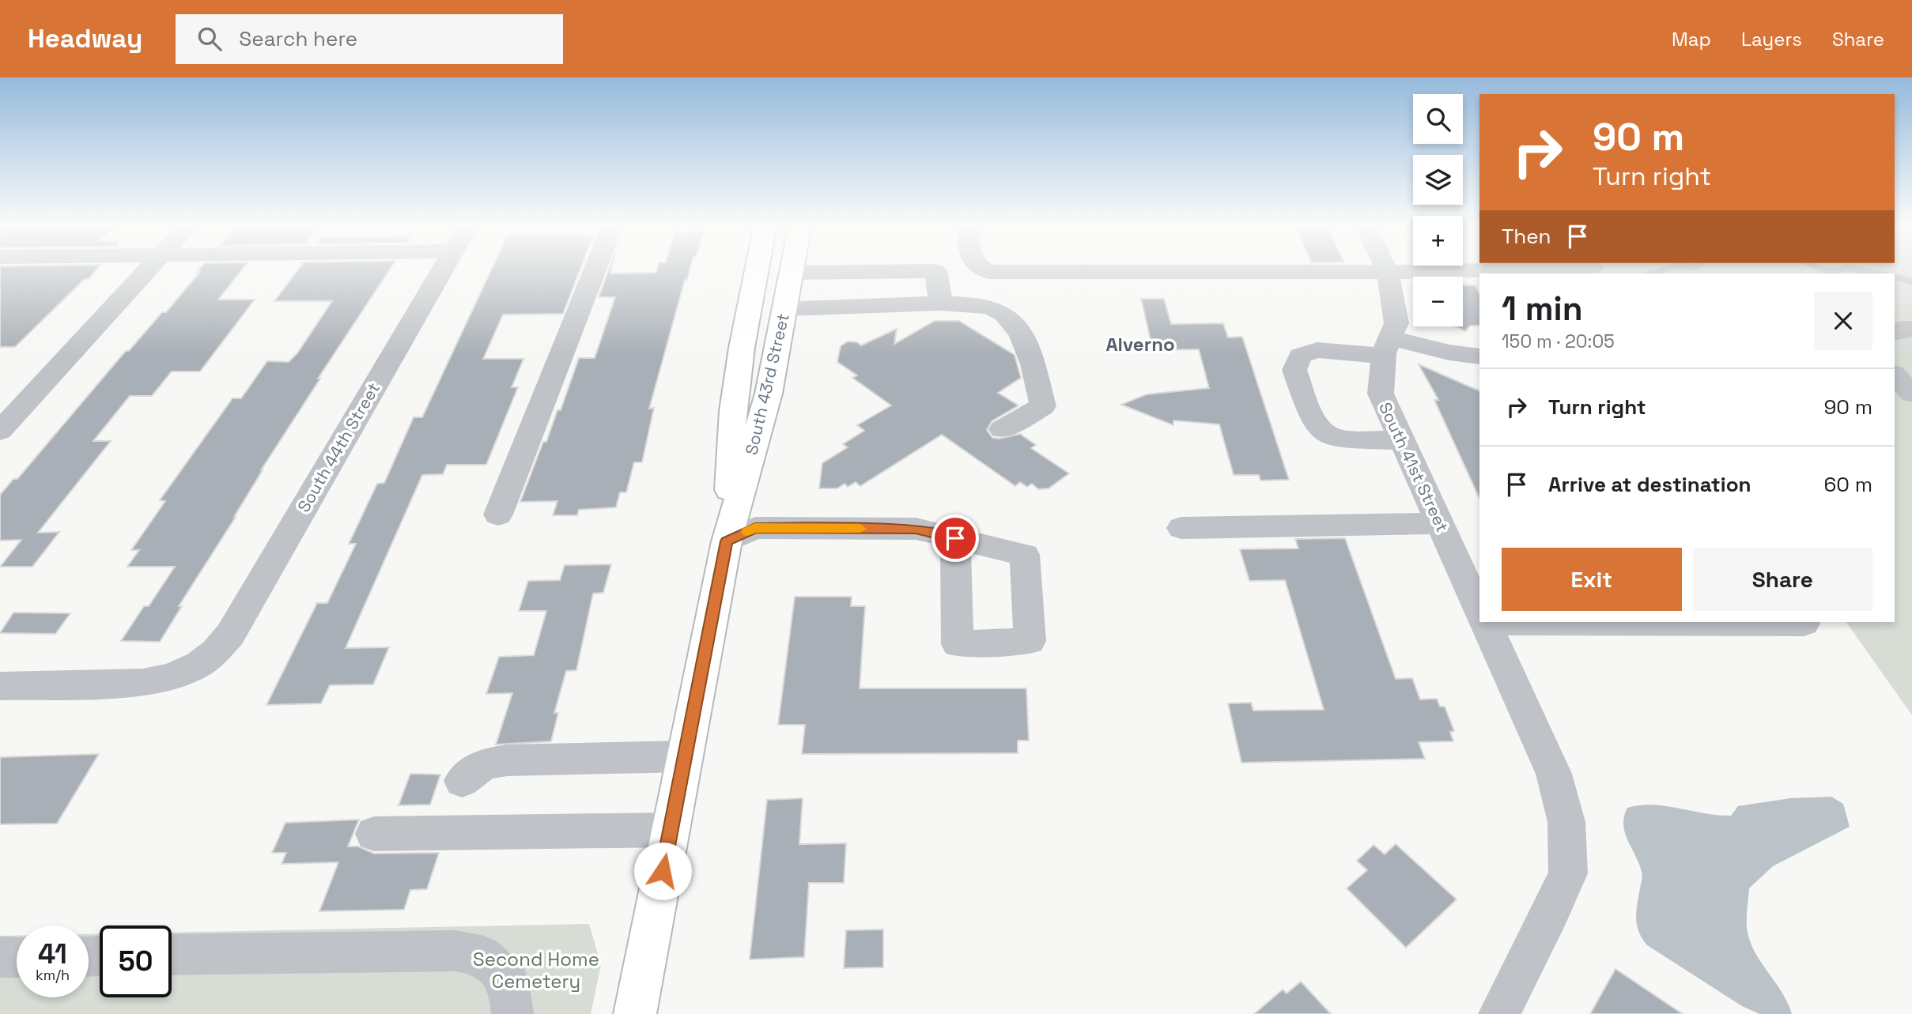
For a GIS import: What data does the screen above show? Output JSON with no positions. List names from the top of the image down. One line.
{"streets":{"main road":["South 43rd Street"],"street":["South 44th Street","South 41st Street"]},"districts":["Alverno"],"parks":["Second Home Cemetery"],"page":{"header":"Headway","search":"Search here","nav":["Map","Layers","Share"],"map_buttons":["+","−"],"turn":["90 m","Turn right"],"then":"Then","heading":["1 min","150 m · 20:05"],"list":[{"name":"Turn right","value":"90 m"},{"name":"Arrive at destination","value":"60 m"}],"buttons":["Exit","Share"],"speed":"41 km/h","limit":"50"}}
